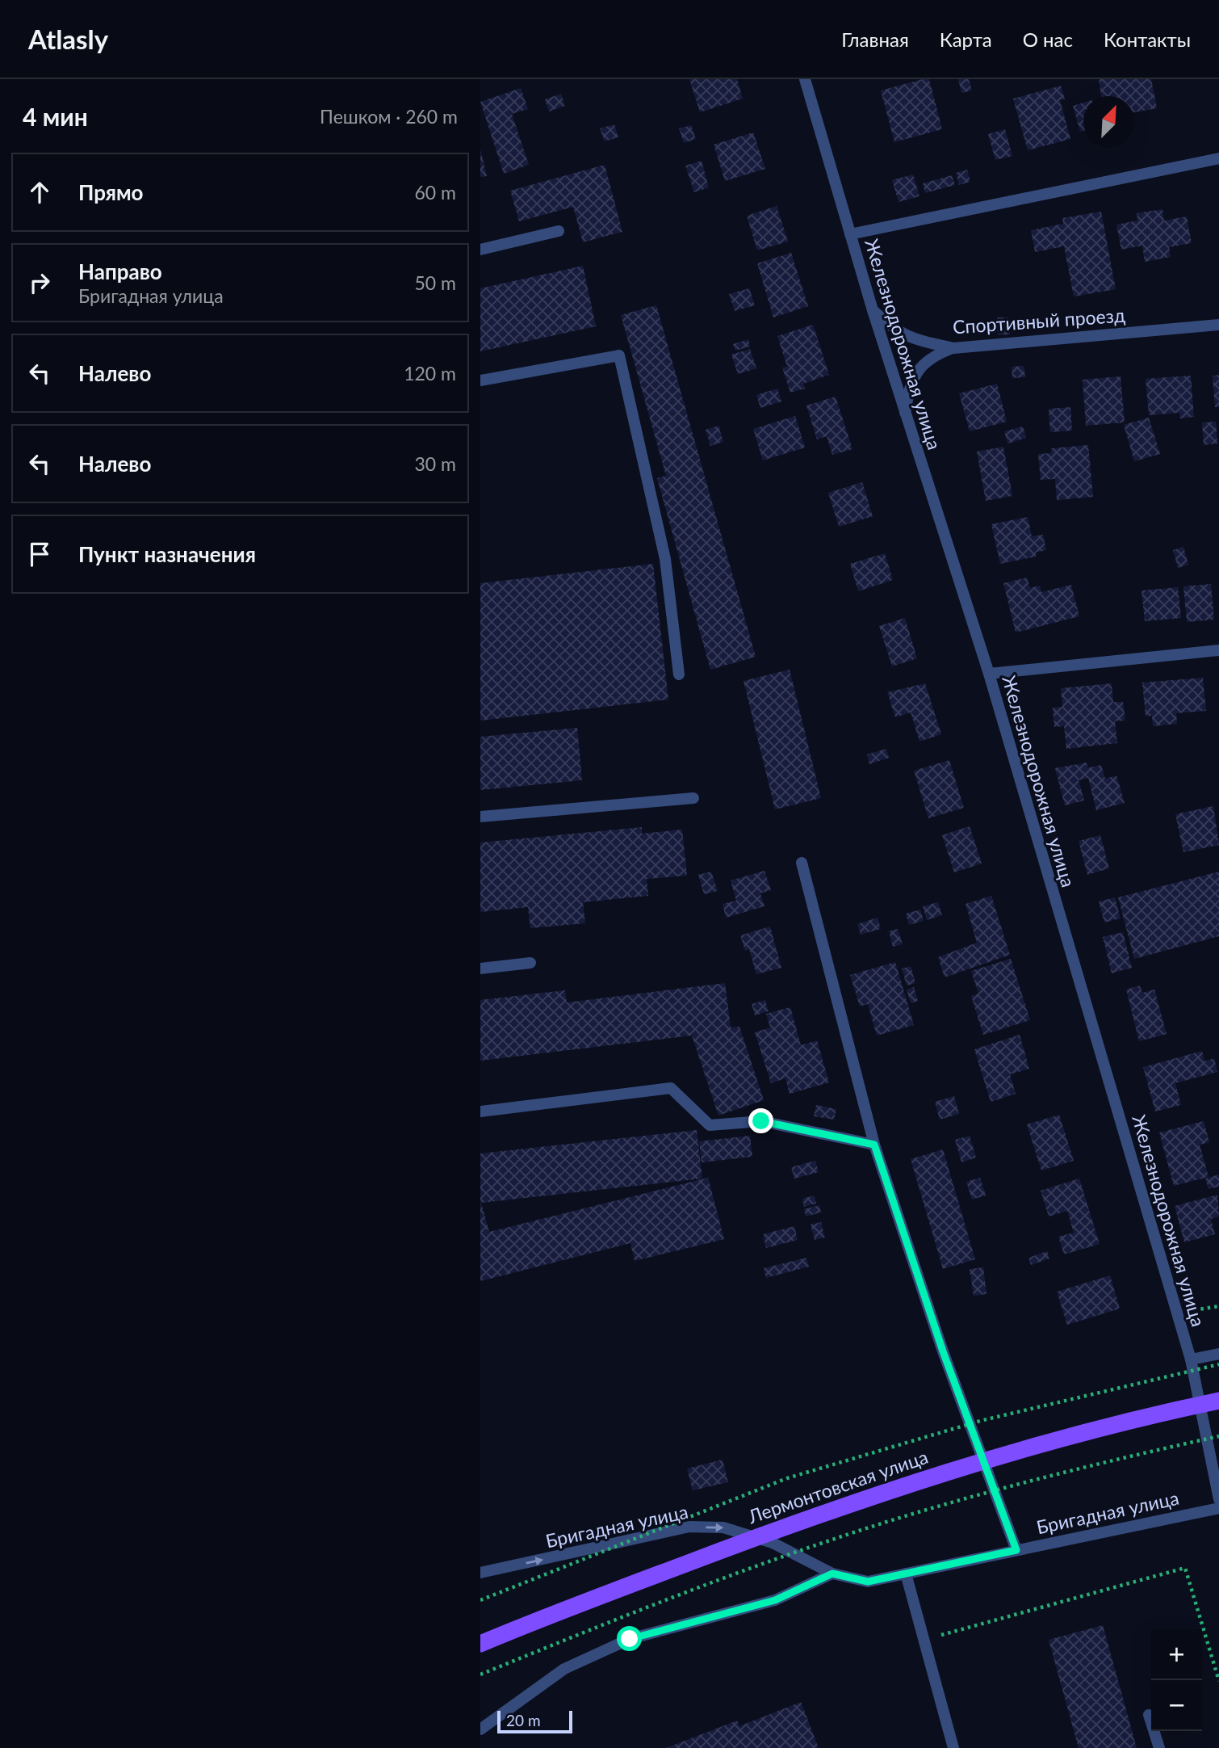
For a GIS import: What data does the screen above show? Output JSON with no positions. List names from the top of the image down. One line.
{"streets":{"main road":["Лермонтовская улица"],"street":["Спортивный проезд","Железнодорожная улица","Бригадная улица"]},"crossings":[["Спортивный проезд","Железнодорожная улица"]],"scale_bar":"20 m","north":"top right","page":{"header":"Atlasly","nav":["Главная","Карта","О нас","Контакты"],"heading":["4 мин","Пешком · 260 m"],"list":[["Прямо","60 m"],["Направо","Бригадная улица","50 m"],["Налево","120 m"],["Налево","30 m"],"Пункт назначения"],"map_buttons":["+","−"],"scale":"20 m"}}
